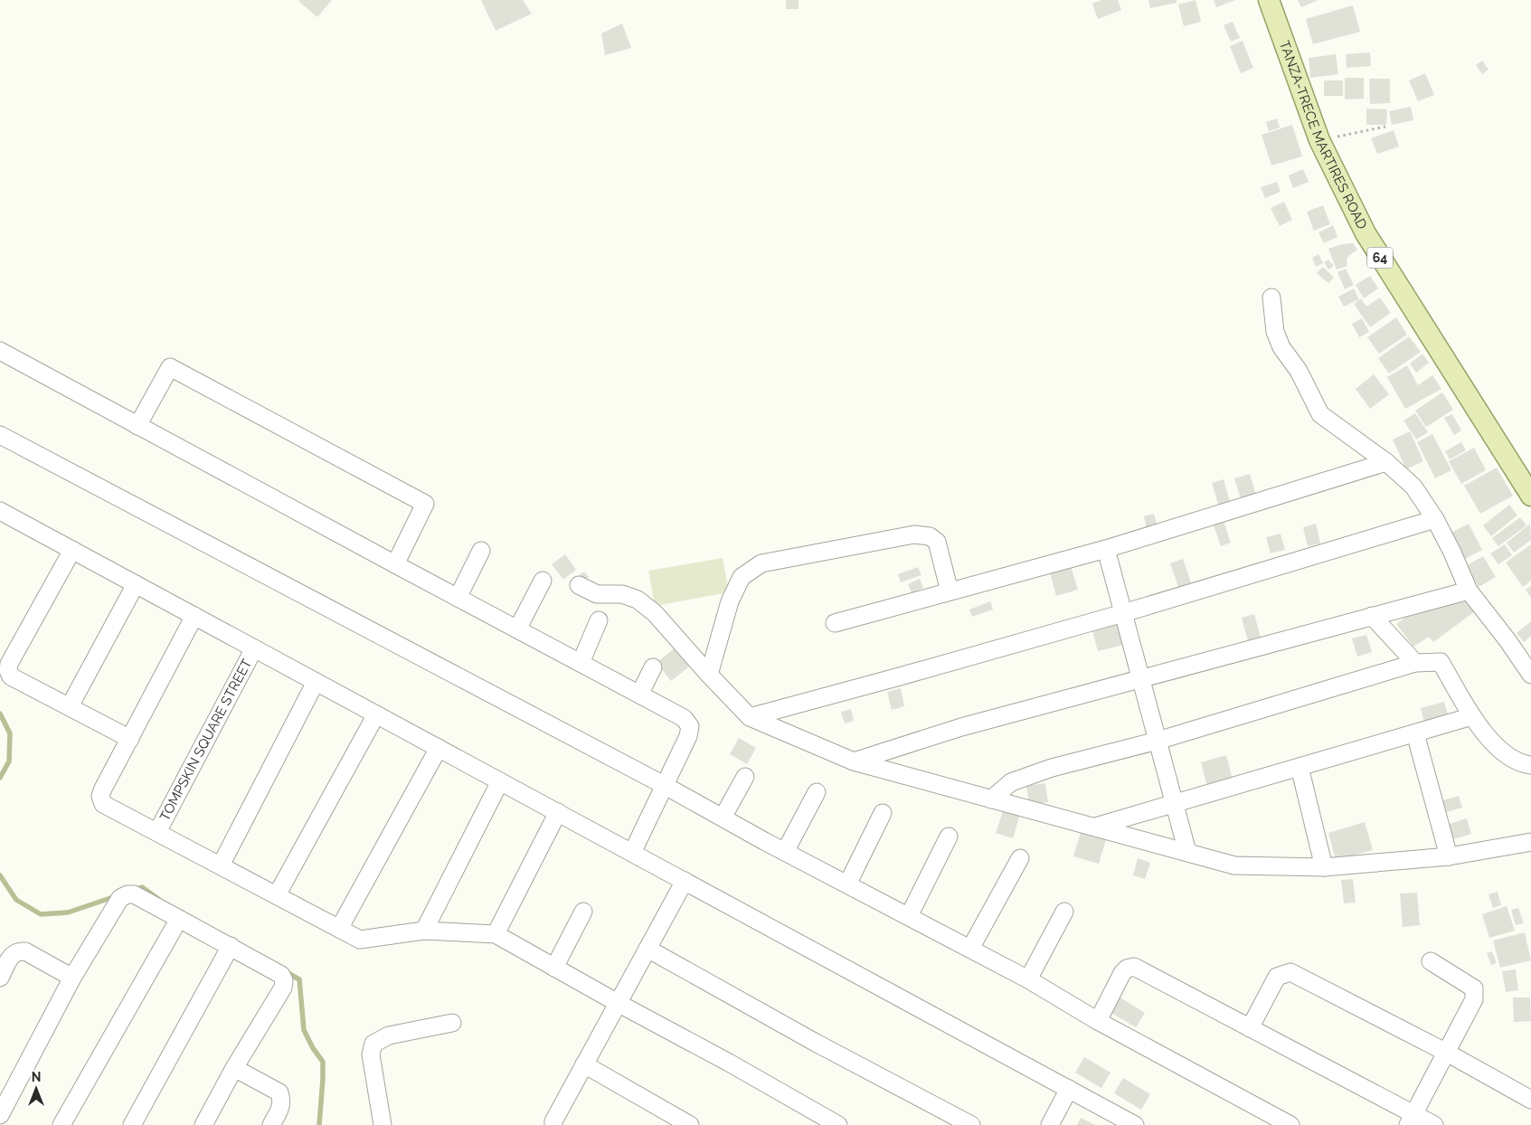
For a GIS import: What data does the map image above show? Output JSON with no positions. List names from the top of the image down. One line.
{"streets":{"main road":["TANZA-TRECE MARTIRES ROAD","64"],"street":["TOMPSKIN SQUARE STREET"]},"north":"top"}
